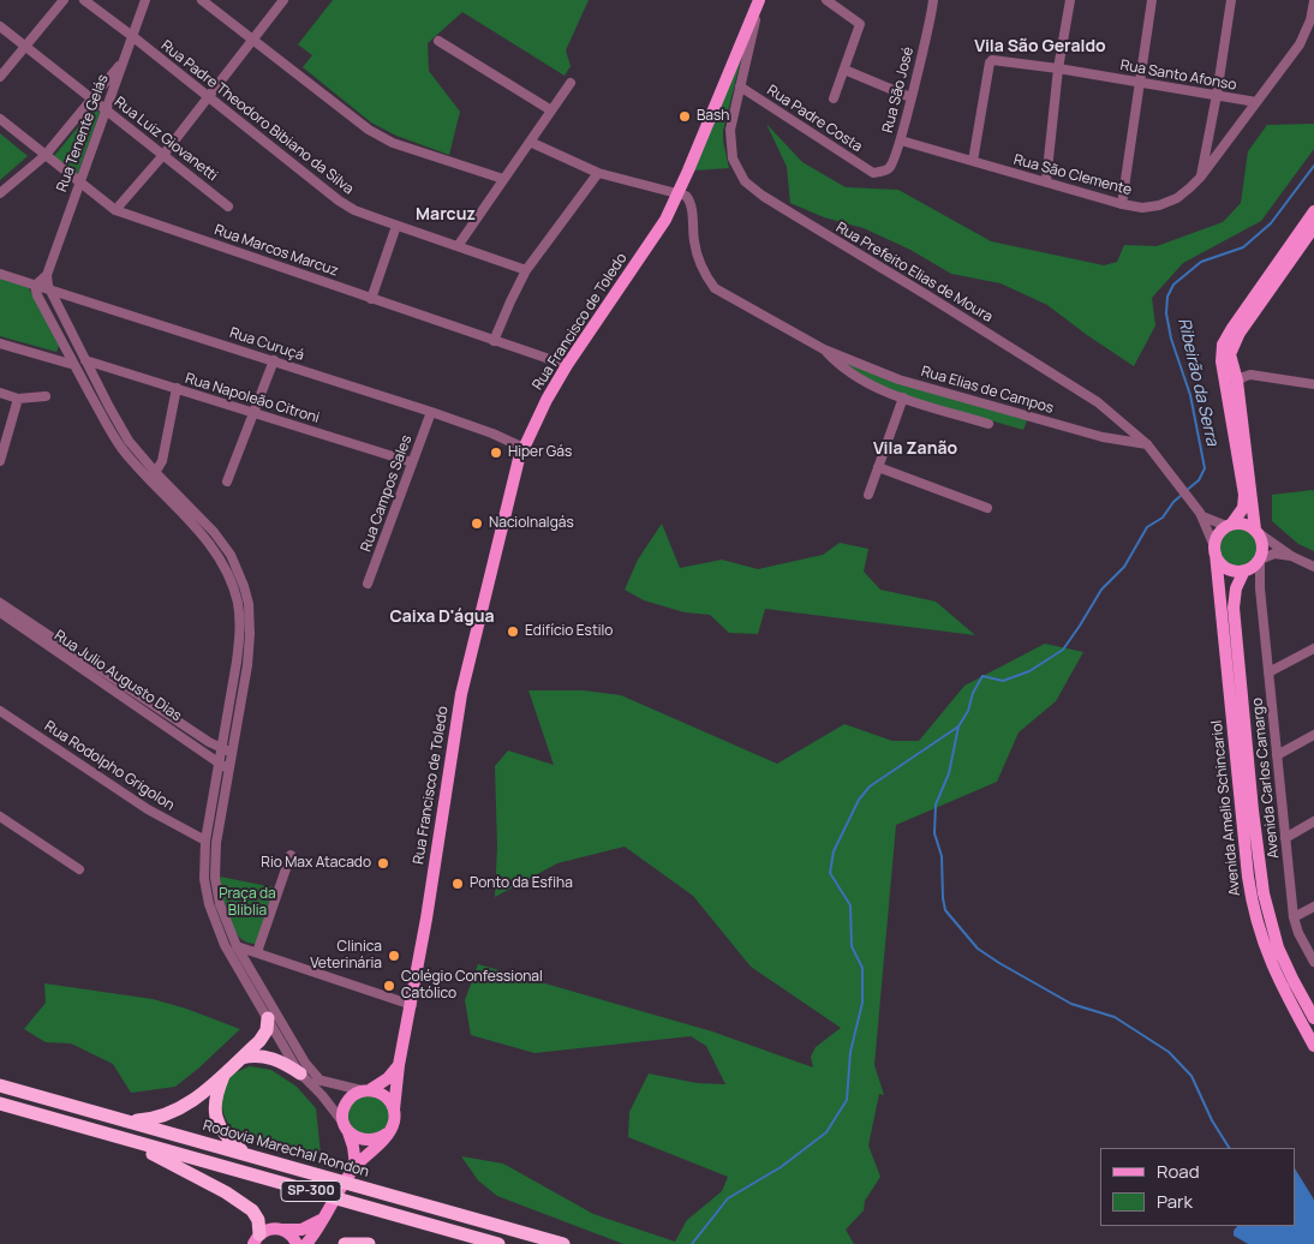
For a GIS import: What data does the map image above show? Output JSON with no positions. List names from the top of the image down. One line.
{"streets":{"highway":["Rodovia Marechal Rondon","SP-300"],"main road":["Rua Francisco de Toledo","Avenida Amelio Schincariol"],"street":["Rua Santo Afonso","Rua São José","Rua Padre Theodoro Bibiano da Silva","Rua Padre Costa","Rua Tenente Gelás","Rua Luiz Giovanetti","Rua São Clemente","Rua Marcos Marcuz","Rua Prefeito Elias de Moura","Rua Curuçá","Rua Elias de Campos","Rua Napoleão Citroni","Rua Campos Sales","Rua Julio Augusto Dias","Rua Rodolpho Grigolon","Avenida Carlos Camargo"]},"crossings":[["Rua Santo Afonso","Rua São Clemente"],["Rua São José","Rua Padre Costa"],["Rua São José","Rua São Clemente"],["Rua Padre Theodoro Bibiano da Silva","Rua Tenente Gelás"],["Rua Padre Costa","Rua Prefeito Elias de Moura"],["Rua Tenente Gelás","Rua Luiz Giovanetti"],["Rua Tenente Gelás","Rua Marcos Marcuz"],["Rua Tenente Gelás","Rua Curuçá"],["Rua Marcos Marcuz","Rua Francisco de Toledo"],["Rua Prefeito Elias de Moura","Rua Francisco de Toledo"],["Rua Prefeito Elias de Moura","Rua Elias de Campos"],["Rua Prefeito Elias de Moura","Avenida Carlos Camargo"],["Rua Prefeito Elias de Moura","Avenida Amelio Schincariol"],["Rua Francisco de Toledo","Rua Curuçá"],["Rua Francisco de Toledo","Rua Elias de Campos"],["Rua Curuçá","Rua Campos Sales"],["Rua Napoleão Citroni","Rua Campos Sales"],["Avenida Carlos Camargo","Avenida Amelio Schincariol"]],"districts":["Vila São Geraldo","Marcuz","Vila Zanão","Caixa D'água"],"water":["Ribeirão da Serra"],"parks":["Praça da Bliblia"],"places":["Bash","Hiper Gás","Naciolnalgás","Edifício Estilo","Rio Max Atacado","Ponto da Esfiha","Clinica Veterinária","Colégio Confessional Católico"],"legend":["Road","Park"]}
